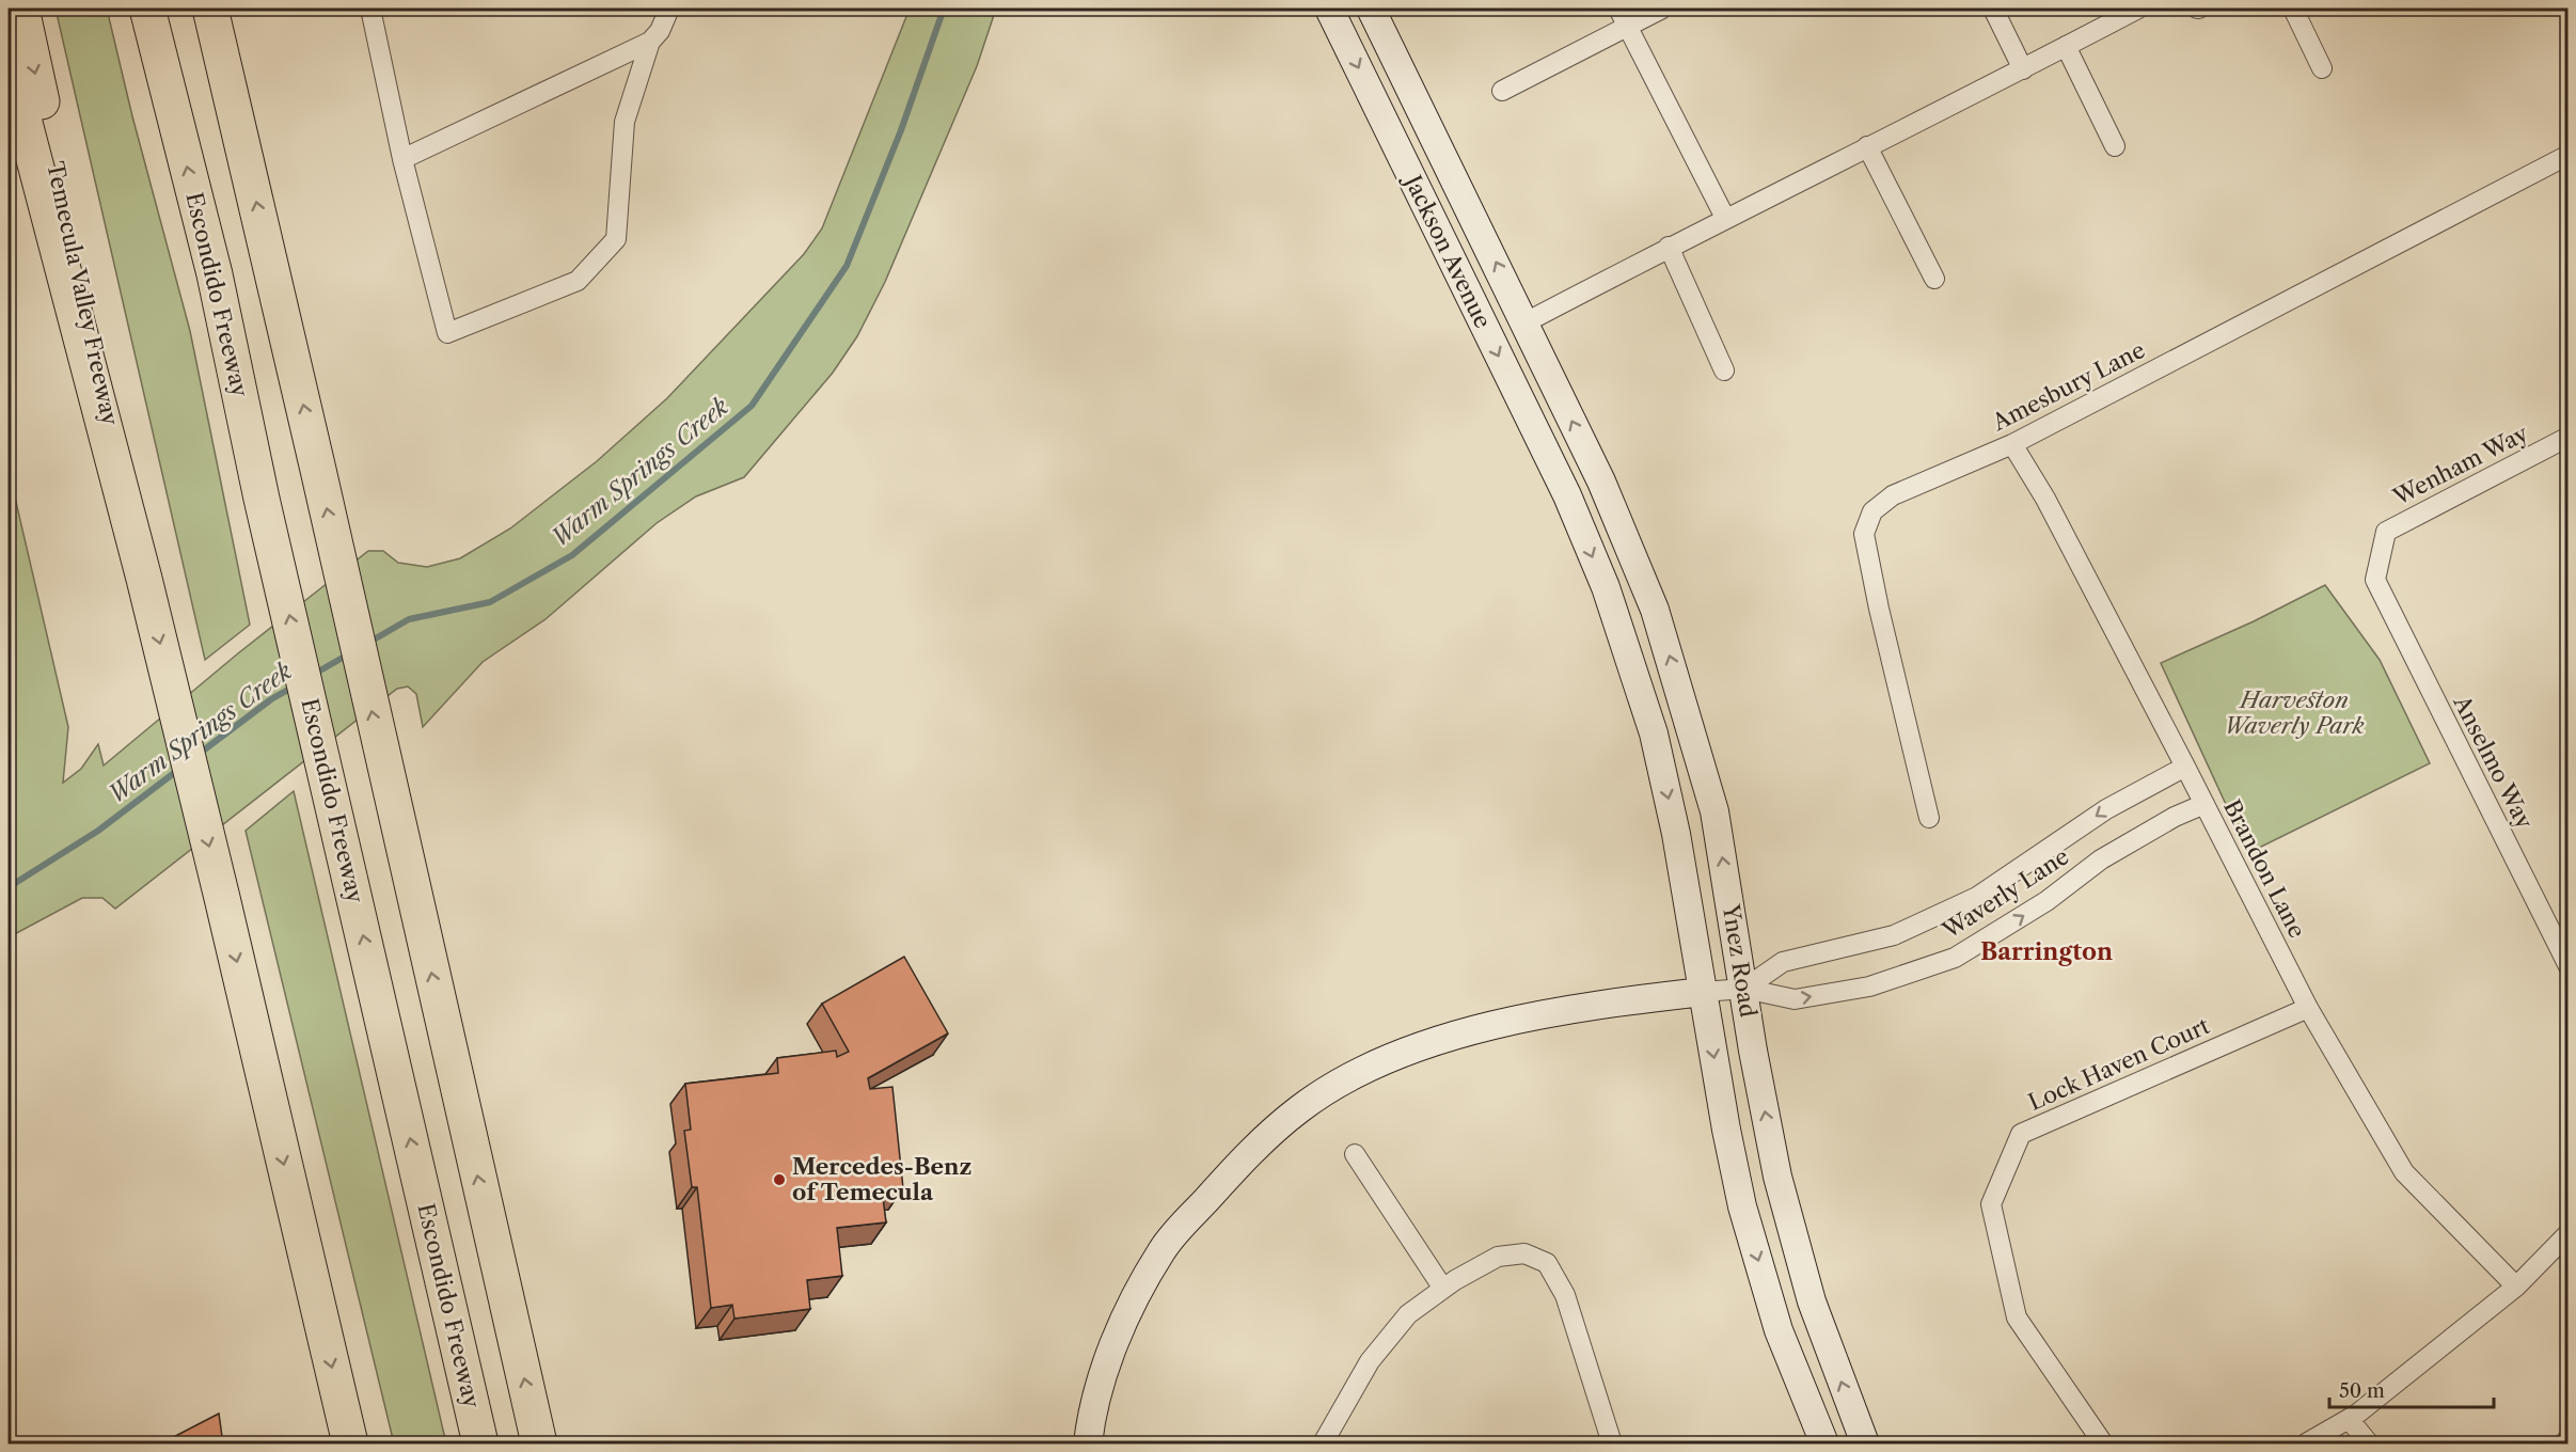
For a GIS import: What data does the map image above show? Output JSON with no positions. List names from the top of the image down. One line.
{"streets":{"highway":["Temecula Valley Freeway","Escondido Freeway"],"main road":["Jackson Avenue","Ynez Road"],"street":["Amesbury Lane","Wenham Way","Anselmo Way","Brandon Lane","Waverly Lane","Lock Haven Court"]},"crossings":[["Jackson Avenue","Ynez Road"],["Amesbury Lane","Brandon Lane"],["Wenham Way","Anselmo Way"],["Brandon Lane","Waverly Lane"],["Brandon Lane","Lock Haven Court"],["Waverly Lane","Ynez Road"]],"districts":["Barrington"],"water":["Warm Springs Creek"],"parks":["Harveston Waverly Park"],"places":["Mercedes-Benz of Temecula"],"scale_bar":"50 m"}
